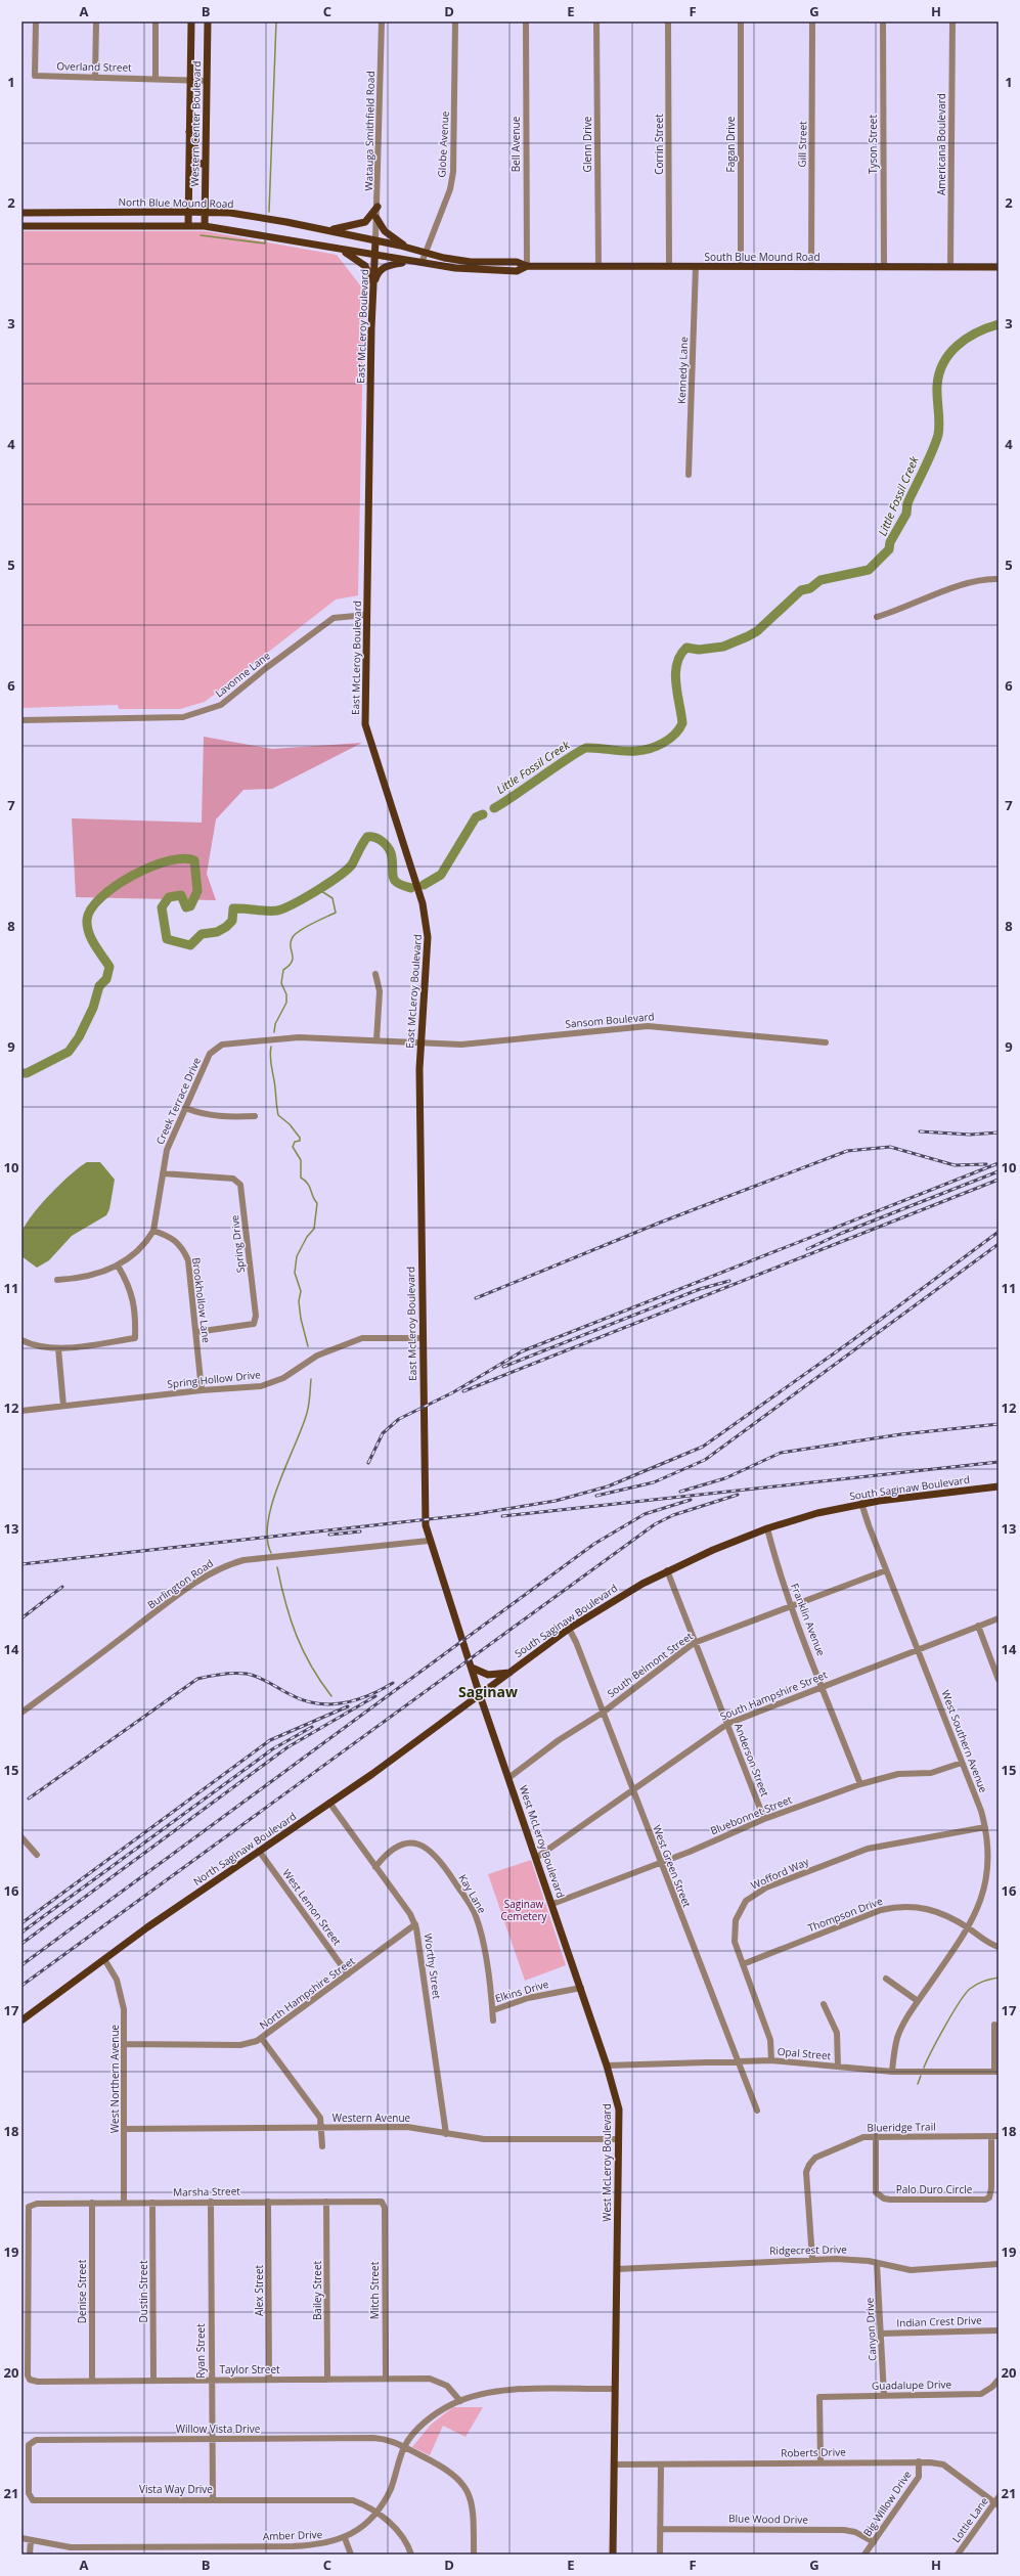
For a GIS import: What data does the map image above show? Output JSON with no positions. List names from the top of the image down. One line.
{"streets":{"main road":["Western Center Boulevard","North Blue Mound Road","South Blue Mound Road","East McLeroy Boulevard","South Saginaw Boulevard","West McLeroy Boulevard","North Saginaw Boulevard"],"street":["Overland Street","Watauga Smithfield Road","Globe Avenue","Bell Avenue","Glenn Drive","Corrin Street","Fagan Drive","Gill Street","Tyson Street","Americana Boulevard","Kennedy Lane","Lavonne Lane","Sansom Boulevard","Creek Terrace Drive","Spring Drive","Brookhollow Lane","Spring Hollow Drive","Burlington Road","Franklin Avenue","South Belmont Street","South Hampshire Street","West Southern Avenue","Anderson Street","Bluebonnet Street","West Green Street","Wofford Way","Kay Lane","West Lemon Street","Thompson Drive","Worthy Street","Elkins Drive","North Hampshire Street","Opal Street","West Northern Avenue","Western Avenue","Blueridge Trail","Palo Duro Circle","Marsha Street","Ridgecrest Drive","Alex Street","Bailey Street","Mitch Street","Denise Street","Dustin Street","Indian Crest Drive","Canyon Drive","Ryan Street","Taylor Street","Guadalupe Drive","Willow Vista Drive","Roberts Drive","Vista Way Drive","Big Willow Drive","Blue Wood Drive","Lottie Lane","Amber Drive"]},"crossings":[["Overland Street","Western Center Boulevard"],["Western Center Boulevard","North Blue Mound Road"],["Watauga Smithfield Road","North Blue Mound Road"],["Watauga Smithfield Road","South Blue Mound Road"],["Watauga Smithfield Road","East McLeroy Boulevard"],["Globe Avenue","South Blue Mound Road"],["Bell Avenue","South Blue Mound Road"],["Glenn Drive","South Blue Mound Road"],["Corrin Street","South Blue Mound Road"],["Fagan Drive","South Blue Mound Road"],["Gill Street","South Blue Mound Road"],["Tyson Street","South Blue Mound Road"],["Americana Boulevard","South Blue Mound Road"],["North Blue Mound Road","South Blue Mound Road"],["North Blue Mound Road","East McLeroy Boulevard"],["South Blue Mound Road","East McLeroy Boulevard"],["South Blue Mound Road","Kennedy Lane"],["East McLeroy Boulevard","Lavonne Lane"],["East McLeroy Boulevard","Sansom Boulevard"],["East McLeroy Boulevard","Creek Terrace Drive"],["East McLeroy Boulevard","Spring Hollow Drive"],["East McLeroy Boulevard","South Saginaw Boulevard"],["East McLeroy Boulevard","Burlington Road"],["East McLeroy Boulevard","West McLeroy Boulevard"],["East McLeroy Boulevard","North Saginaw Boulevard"],["Sansom Boulevard","Creek Terrace Drive"],["Creek Terrace Drive","Spring Drive"],["Creek Terrace Drive","Brookhollow Lane"],["Spring Drive","Brookhollow Lane"],["Brookhollow Lane","Spring Hollow Drive"],["South Saginaw Boulevard","Franklin Avenue"],["South Saginaw Boulevard","West Southern Avenue"],["South Saginaw Boulevard","Anderson Street"],["South Saginaw Boulevard","West McLeroy Boulevard"],["South Saginaw Boulevard","North Saginaw Boulevard"],["South Saginaw Boulevard","West Green Street"],["Franklin Avenue","South Belmont Street"],["Franklin Avenue","South Hampshire Street"],["Franklin Avenue","Bluebonnet Street"],["South Belmont Street","West Southern Avenue"],["South Belmont Street","Anderson Street"],["South Belmont Street","West McLeroy Boulevard"],["South Belmont Street","West Green Street"],["South Hampshire Street","West Southern Avenue"],["South Hampshire Street","Anderson Street"],["South Hampshire Street","West McLeroy Boulevard"],["South Hampshire Street","West Green Street"],["West Southern Avenue","Bluebonnet Street"],["West Southern Avenue","Wofford Way"],["West Southern Avenue","Thompson Drive"],["West Southern Avenue","Opal Street"],["Anderson Street","Bluebonnet Street"],["Bluebonnet Street","West McLeroy Boulevard"],["Bluebonnet Street","West Green Street"],["West McLeroy Boulevard","North Saginaw Boulevard"],["West McLeroy Boulevard","Elkins Drive"],["West McLeroy Boulevard","Opal Street"],["West McLeroy Boulevard","Western Avenue"],["West McLeroy Boulevard","Ridgecrest Drive"],["West McLeroy Boulevard","Roberts Drive"],["West McLeroy Boulevard","Amber Drive"],["North Saginaw Boulevard","West Lemon Street"],["North Saginaw Boulevard","Worthy Street"],["North Saginaw Boulevard","West Northern Avenue"],["West Green Street","Opal Street"],["Wofford Way","Thompson Drive"],["Wofford Way","Opal Street"],["Kay Lane","Worthy Street"],["Kay Lane","Elkins Drive"],["West Lemon Street","North Hampshire Street"],["Worthy Street","North Hampshire Street"],["Worthy Street","Western Avenue"],["North Hampshire Street","West Northern Avenue"],["West Northern Avenue","Western Avenue"],["West Northern Avenue","Marsha Street"],["Blueridge Trail","Palo Duro Circle"],["Blueridge Trail","Ridgecrest Drive"],["Marsha Street","Alex Street"],["Marsha Street","Bailey Street"],["Marsha Street","Mitch Street"],["Marsha Street","Denise Street"],["Marsha Street","Dustin Street"],["Marsha Street","Ryan Street"],["Marsha Street","Taylor Street"],["Ridgecrest Drive","Canyon Drive"],["Alex Street","Taylor Street"],["Bailey Street","Taylor Street"],["Mitch Street","Taylor Street"],["Denise Street","Taylor Street"],["Dustin Street","Taylor Street"],["Indian Crest Drive","Canyon Drive"],["Canyon Drive","Guadalupe Drive"],["Ryan Street","Taylor Street"],["Ryan Street","Willow Vista Drive"],["Ryan Street","Vista Way Drive"],["Taylor Street","Amber Drive"],["Guadalupe Drive","Roberts Drive"],["Willow Vista Drive","Vista Way Drive"],["Willow Vista Drive","Amber Drive"],["Roberts Drive","Big Willow Drive"],["Roberts Drive","Lottie Lane"],["Vista Way Drive","Amber Drive"],["Big Willow Drive","Blue Wood Drive"]],"districts":["Saginaw"],"water":["Little Fossil Creek"],"parks":["Saginaw Cemetery"],"grid":{"columns":["A","B","C","D","E","F","G","H"],"rows":["1","2","3","4","5","6","7","8","9","10","11","12","13","14","15","16","17","18","19","20","21"]}}
